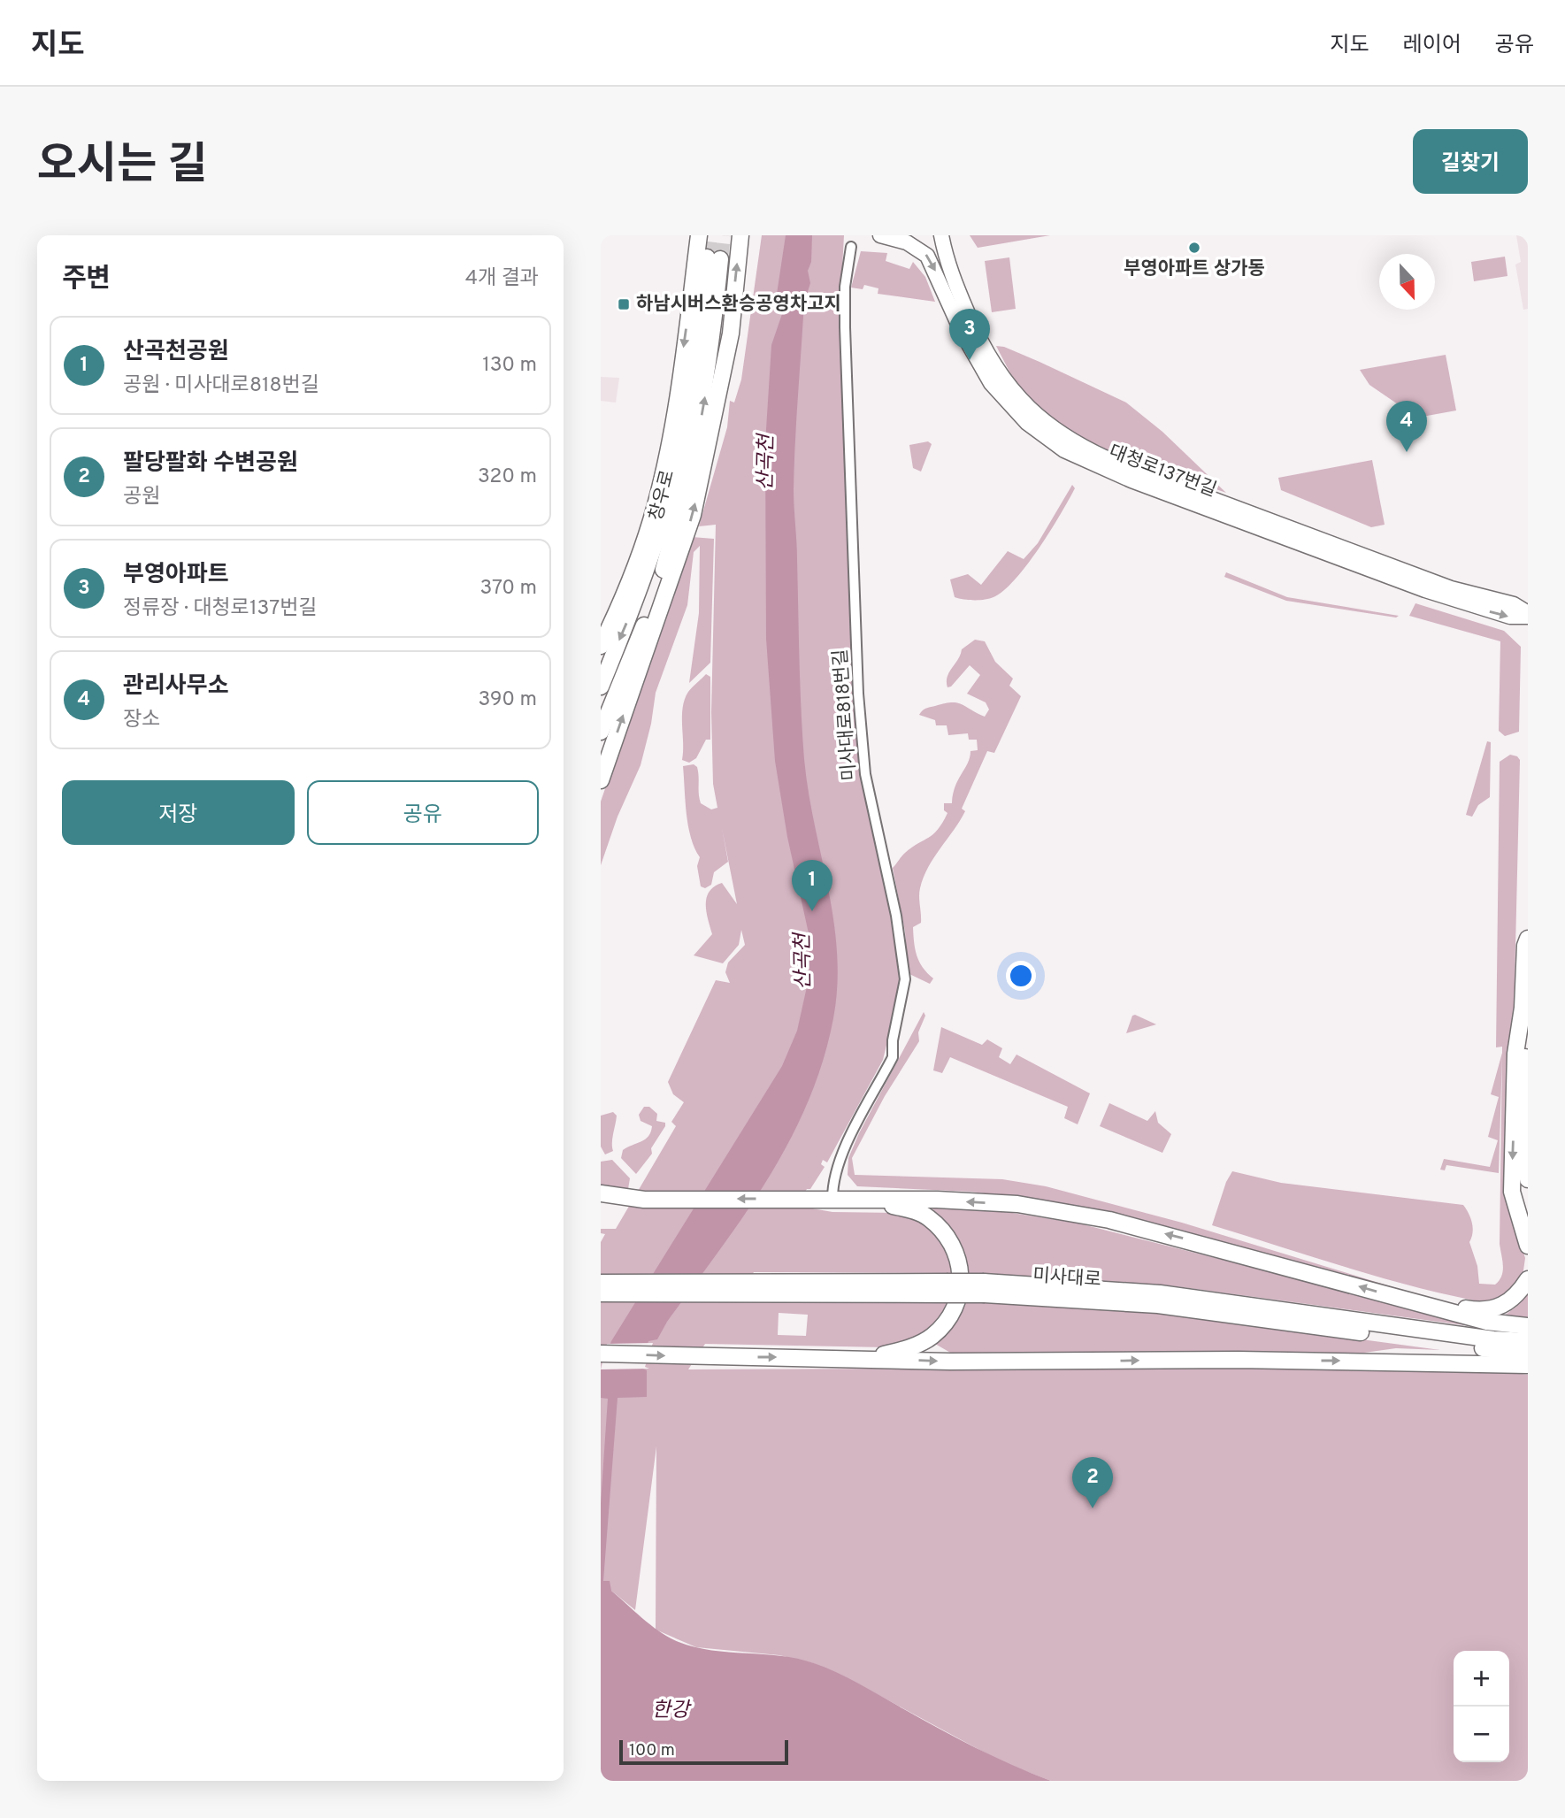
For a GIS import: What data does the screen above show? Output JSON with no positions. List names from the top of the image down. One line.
{"streets":{"main road":["대청로137번길","창우로","미사대로"],"street":["미사대로818번길"]},"water":["산곡천","한강"],"places":{"other":["부영아파트 상가동"],"transit":["하남시버스환승공영차고지"]},"scale_bar":"100 m","north":"bottom","page":{"header":"지도","nav":["지도","레이어","공유"],"title":"오시는 길","buttons":["길찾기",["저장","공유"]],"heading":["주변","4개 결과"],"pins":["3","4","1","2"],"list":[{"mark":"1","name":"산곡천공원","note":"공원 · 미사대로818번길","value":"130 m"},{"mark":"2","name":"팔당팔화 수변공원","note":"공원","value":"320 m"},{"mark":"3","name":"부영아파트","note":"정류장 · 대청로137번길","value":"370 m"},{"mark":"4","name":"관리사무소","note":"장소","value":"390 m"}],"map_buttons":["+","−"],"scale":"100 m"}}
